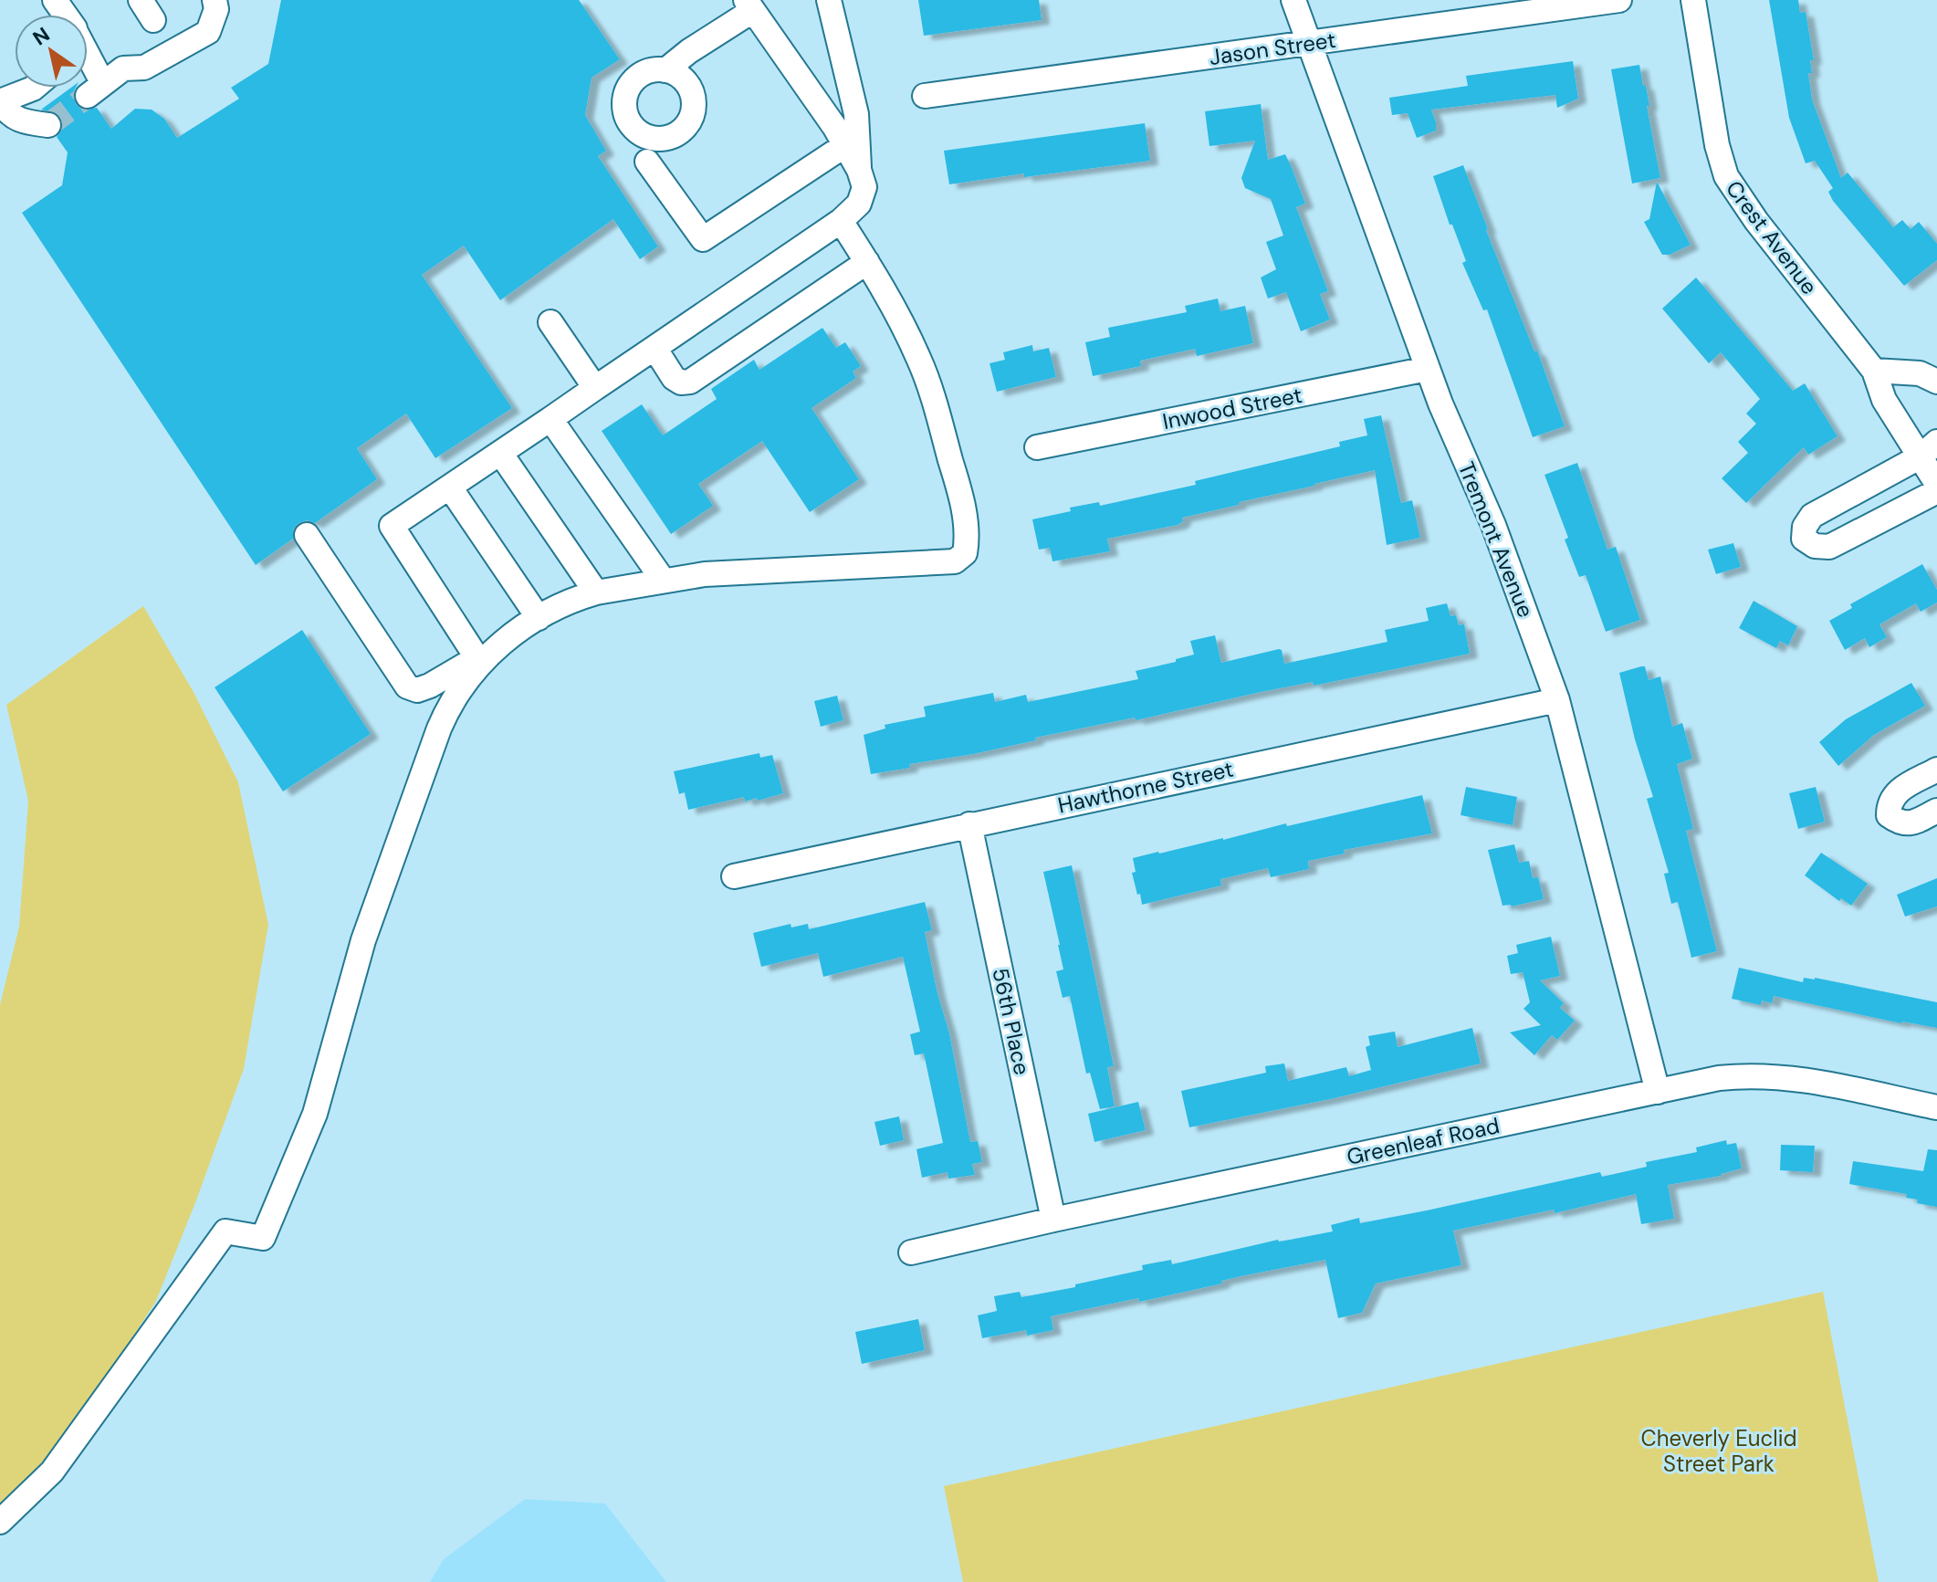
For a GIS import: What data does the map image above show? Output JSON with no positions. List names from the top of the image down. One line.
{"streets":{"street":["Jason Street","Crest Avenue","Inwood Street","Tremont Avenue","Hawthorne Street","56th Place","Greenleaf Road"]},"crossings":[["Jason Street","Tremont Avenue"],["Inwood Street","Tremont Avenue"],["Tremont Avenue","Hawthorne Street"],["Tremont Avenue","Greenleaf Road"],["Hawthorne Street","56th Place"],["56th Place","Greenleaf Road"]],"parks":["Cheverly Euclid Street Park"],"north":"top left"}
